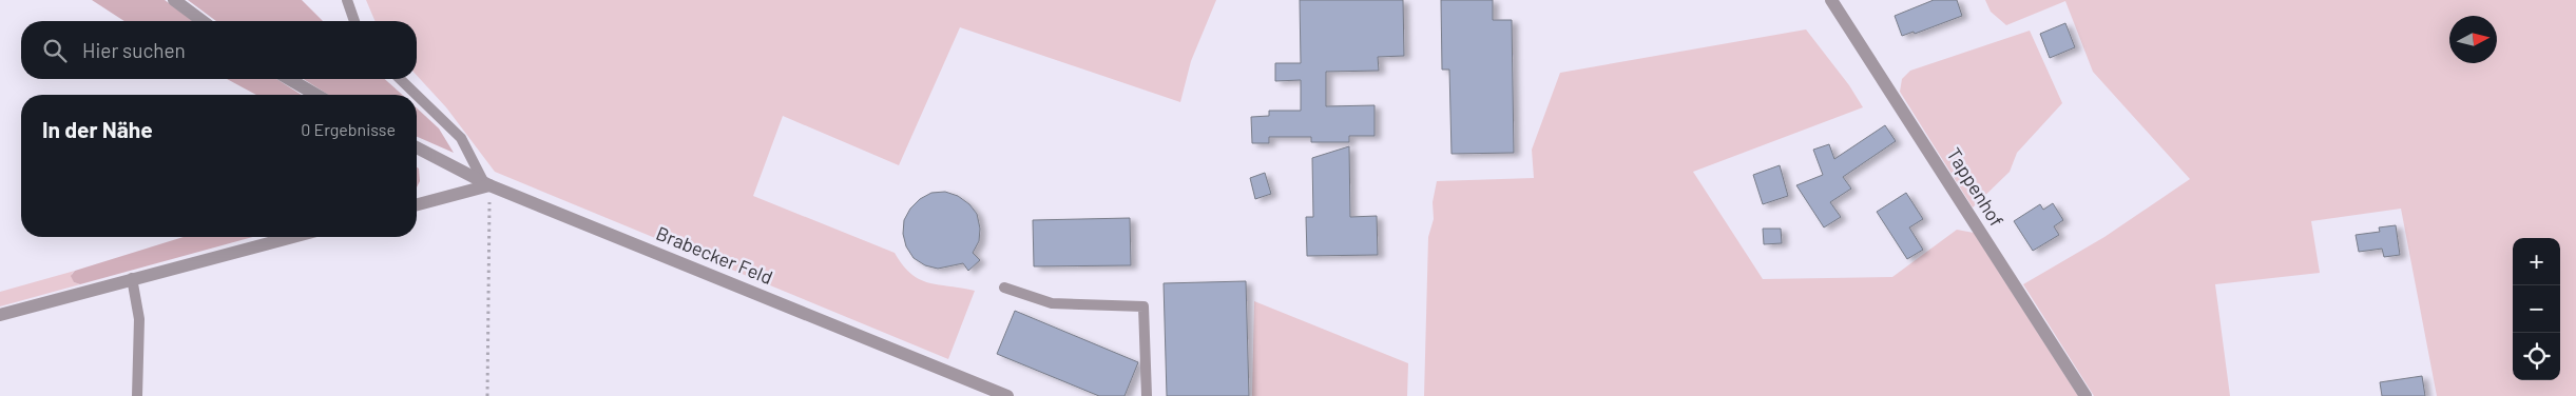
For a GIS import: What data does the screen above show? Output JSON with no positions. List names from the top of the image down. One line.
{"streets":{"street":["Tappenhof","Brabecker Feld"]},"north":"right","page":{"search":"Hier suchen","heading":["In der Nähe","0 Ergebnisse"],"map_buttons":["+","−"]}}
